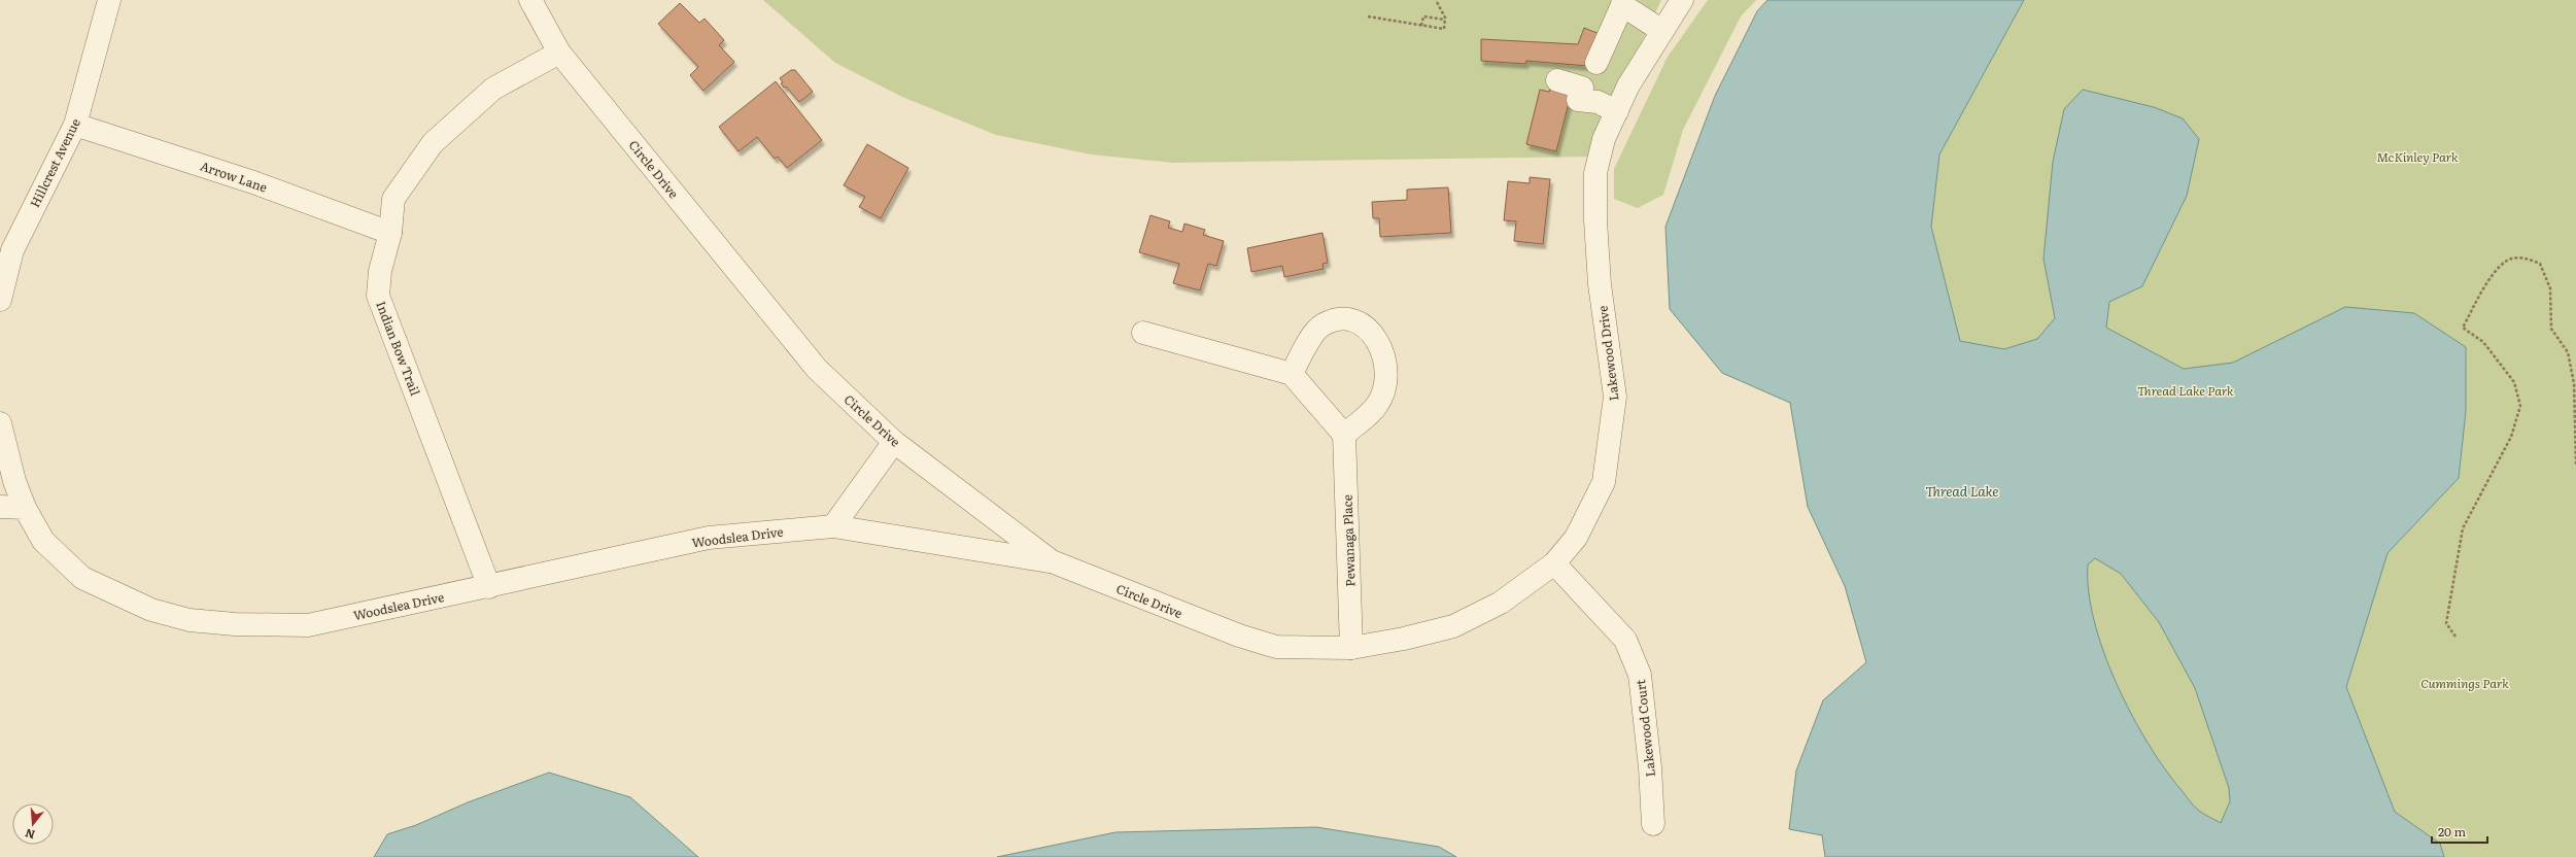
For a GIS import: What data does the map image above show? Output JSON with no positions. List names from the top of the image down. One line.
{"streets":{"street":["Hillcrest Avenue","Circle Drive","Arrow Lane","Indian Bow Trail","Lakewood Drive","Woodslea Drive","Pewanaga Place","Lakewood Court"]},"crossings":[["Hillcrest Avenue","Arrow Lane"],["Circle Drive","Indian Bow Trail"],["Circle Drive","Lakewood Drive"],["Circle Drive","Woodslea Drive"],["Circle Drive","Pewanaga Place"],["Arrow Lane","Indian Bow Trail"],["Indian Bow Trail","Woodslea Drive"],["Lakewood Drive","Pewanaga Place"],["Lakewood Drive","Lakewood Court"]],"water":["Thread Lake"],"parks":["McKinley Park","Thread Lake Park","Cummings Park"],"scale_bar":"20 m","north":"bottom"}
